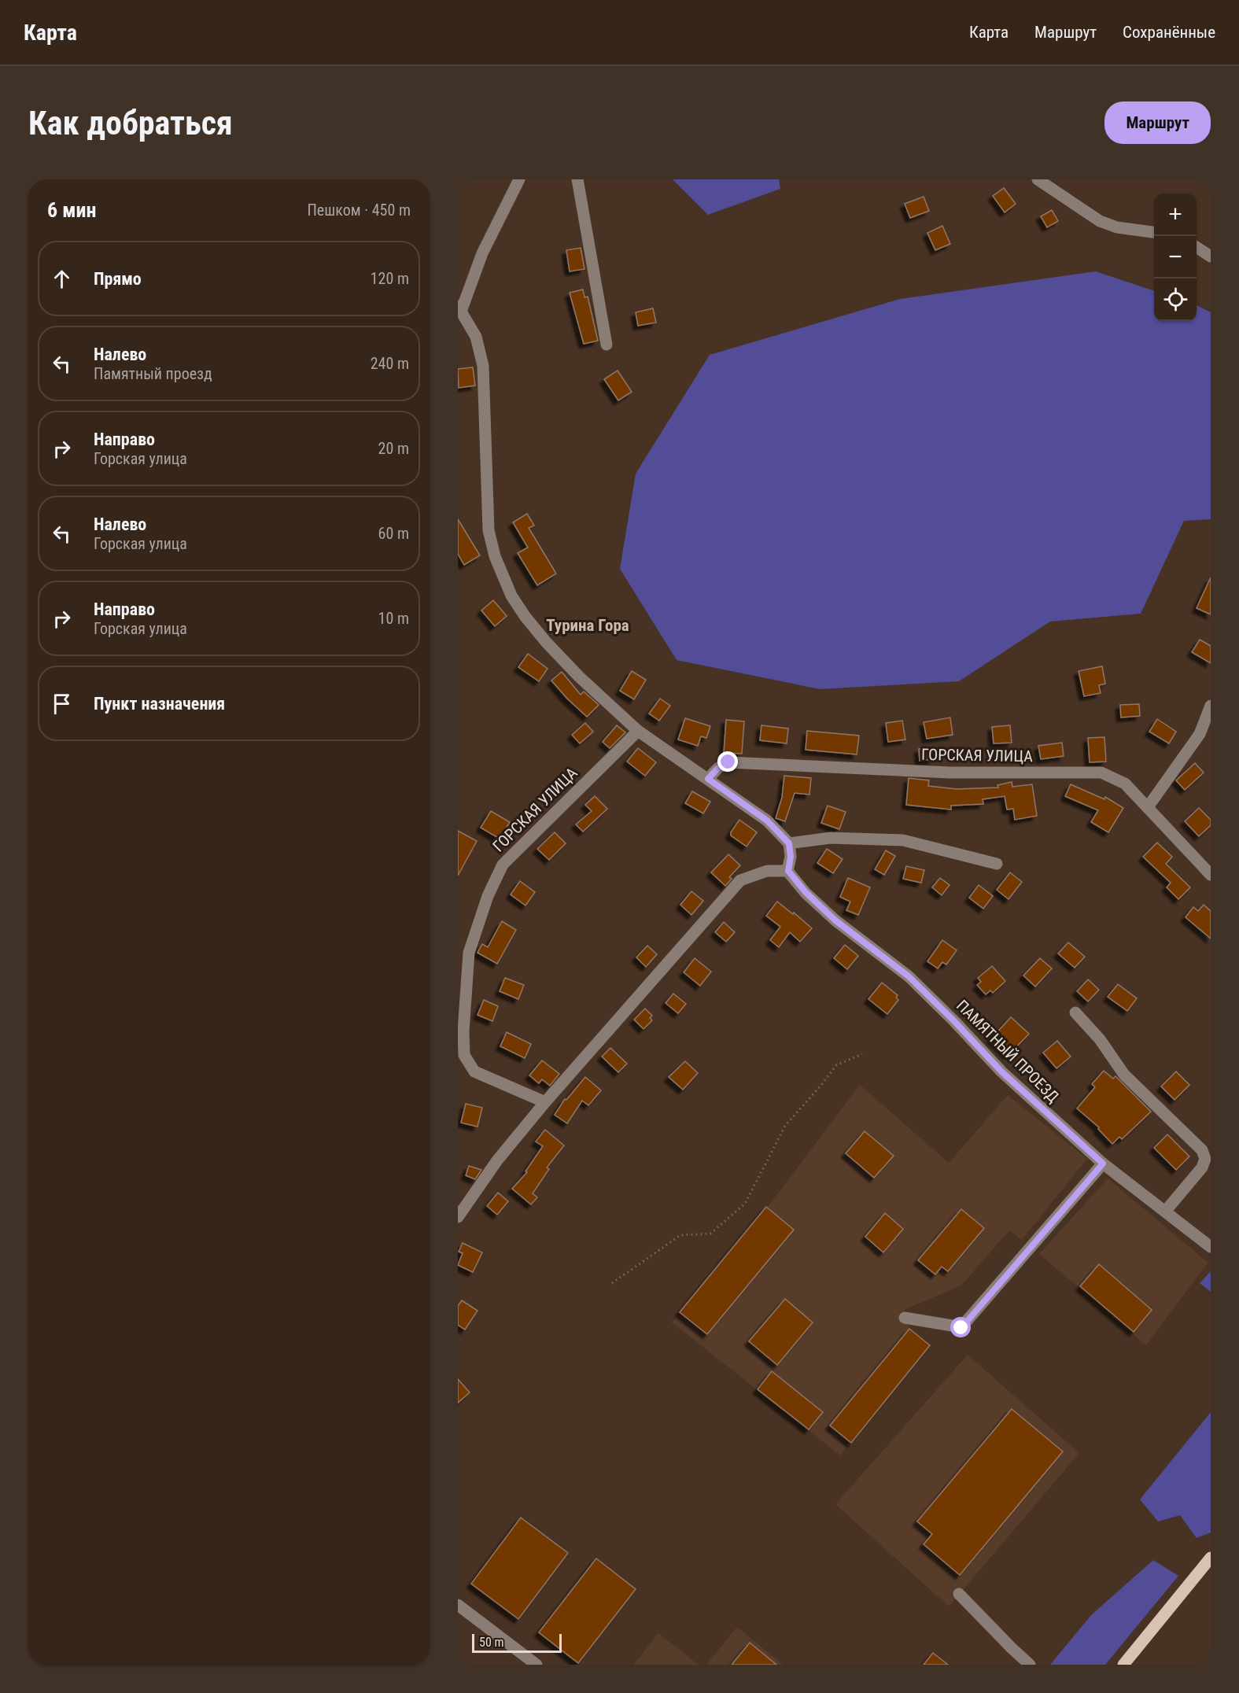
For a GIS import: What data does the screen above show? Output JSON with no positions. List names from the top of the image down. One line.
{"streets":{"street":["ГОРСКАЯ УЛИЦА","ПАМЯТНЫЙ ПРОЕЗД"]},"districts":["Турина Гора"],"scale_bar":"50 m","page":{"header":"Карта","nav":["Карта","Маршрут","Сохранённые"],"buttons":"Маршрут","title":"Как добраться","heading":["6 мин","Пешком · 450 m"],"map_buttons":["+","−"],"list":[["Прямо","120 m"],["Налево","Памятный проезд","240 m"],["Направо","Горская улица","20 m"],["Налево","Горская улица","60 m"],["Направо","Горская улица","10 m"],"Пункт назначения"],"scale":"50 m"}}
